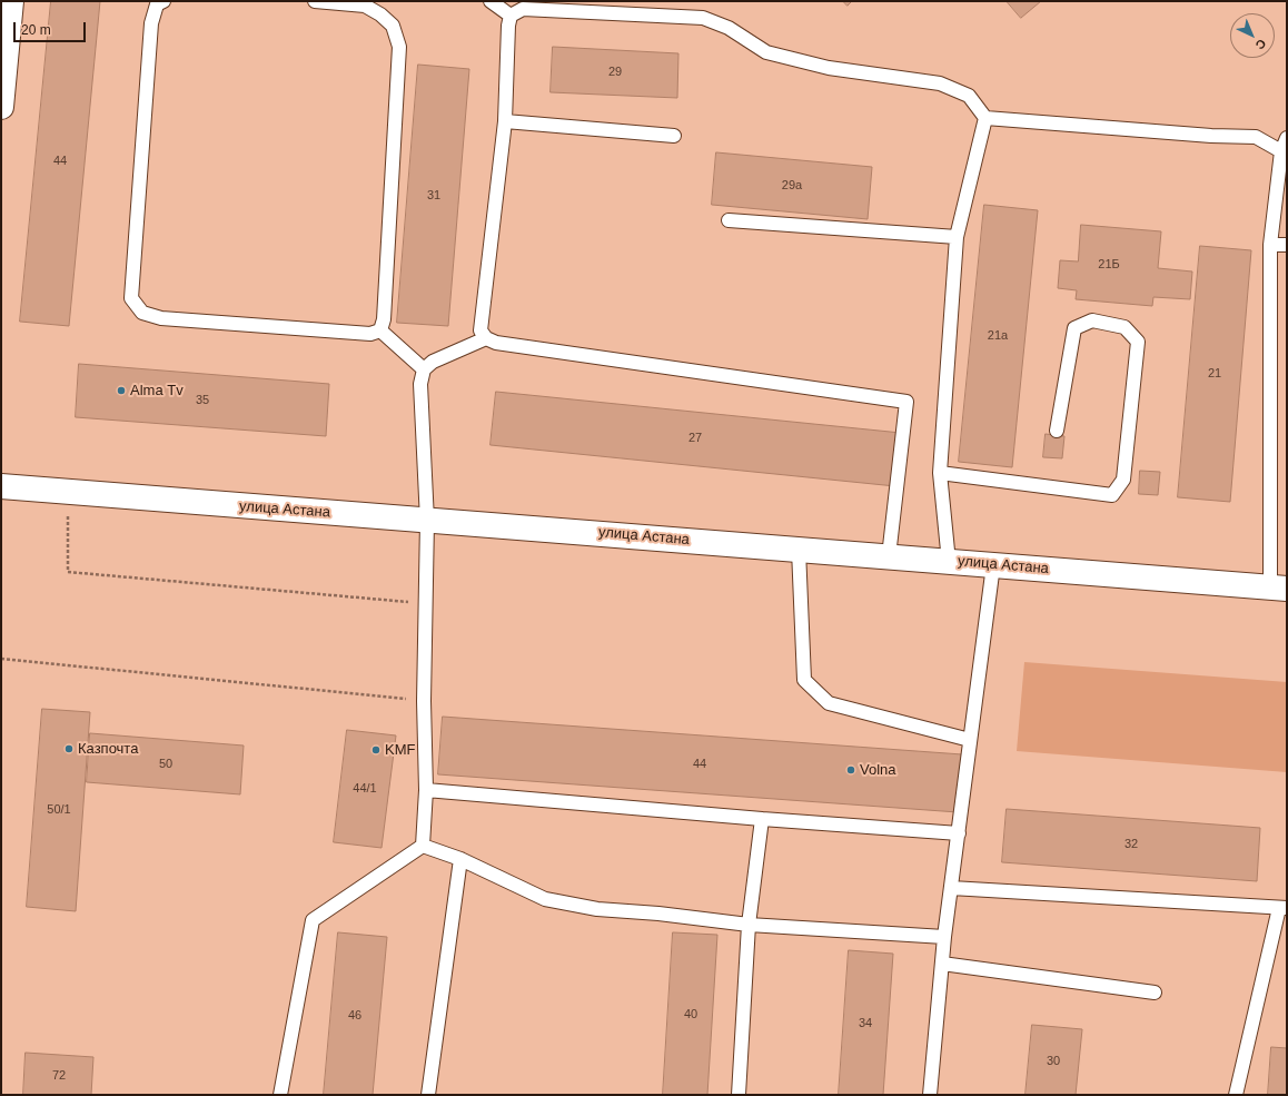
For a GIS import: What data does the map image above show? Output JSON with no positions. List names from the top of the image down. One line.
{"streets":{"street":["улица Астана"]},"places":["Alma Tv","Казпочта","KMF","Volna"],"house_numbers":["29","44","29а","31","21Б","21а","21","35","27","50","44","44/1","50/1","32","40","46","34","30","72"],"scale_bar":"20 m","north":"bottom right"}
